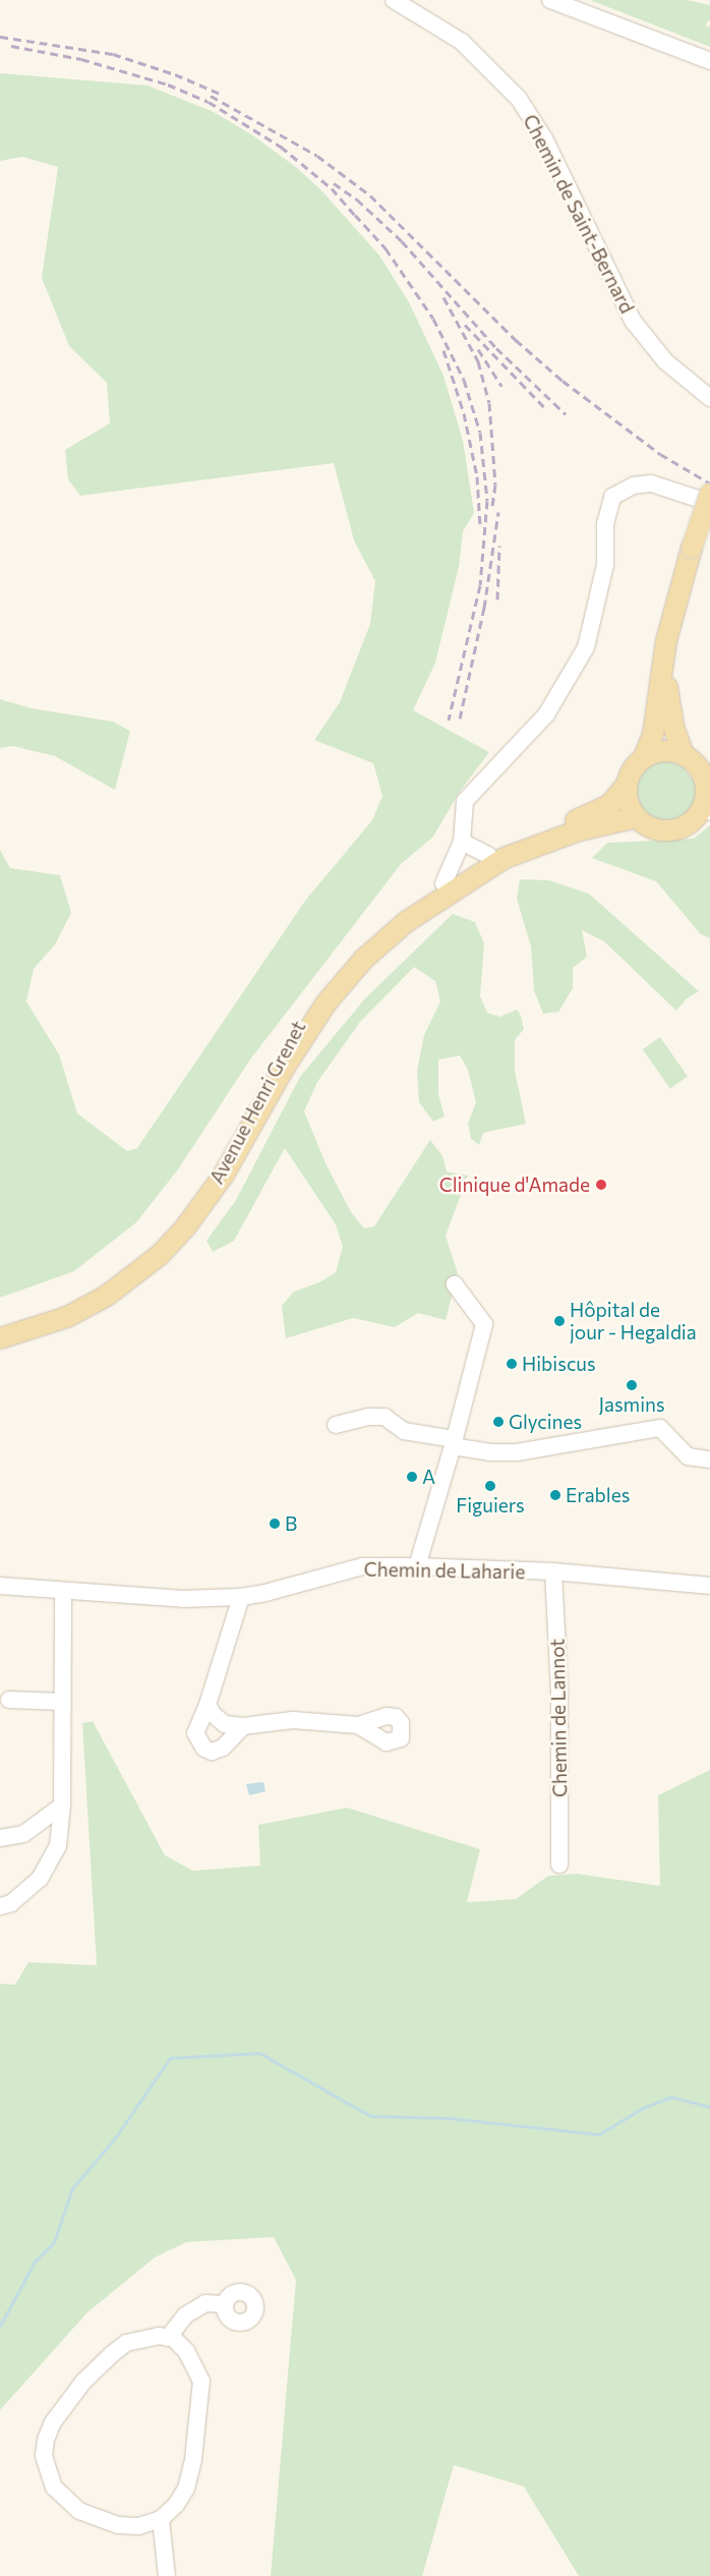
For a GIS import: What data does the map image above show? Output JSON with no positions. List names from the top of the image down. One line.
{"streets":{"main road":["Avenue Henri Grenet"],"street":["Chemin de Saint-Bernard","Chemin de Laharie","Chemin de Lannot"]},"crossings":[["Chemin de Laharie","Chemin de Lannot"]],"places":["Clinique d'Amade","Hôpital de jour - Hegaldia","Hibiscus","Jasmins","Glycines","A","Figuiers","Erables","B"]}
